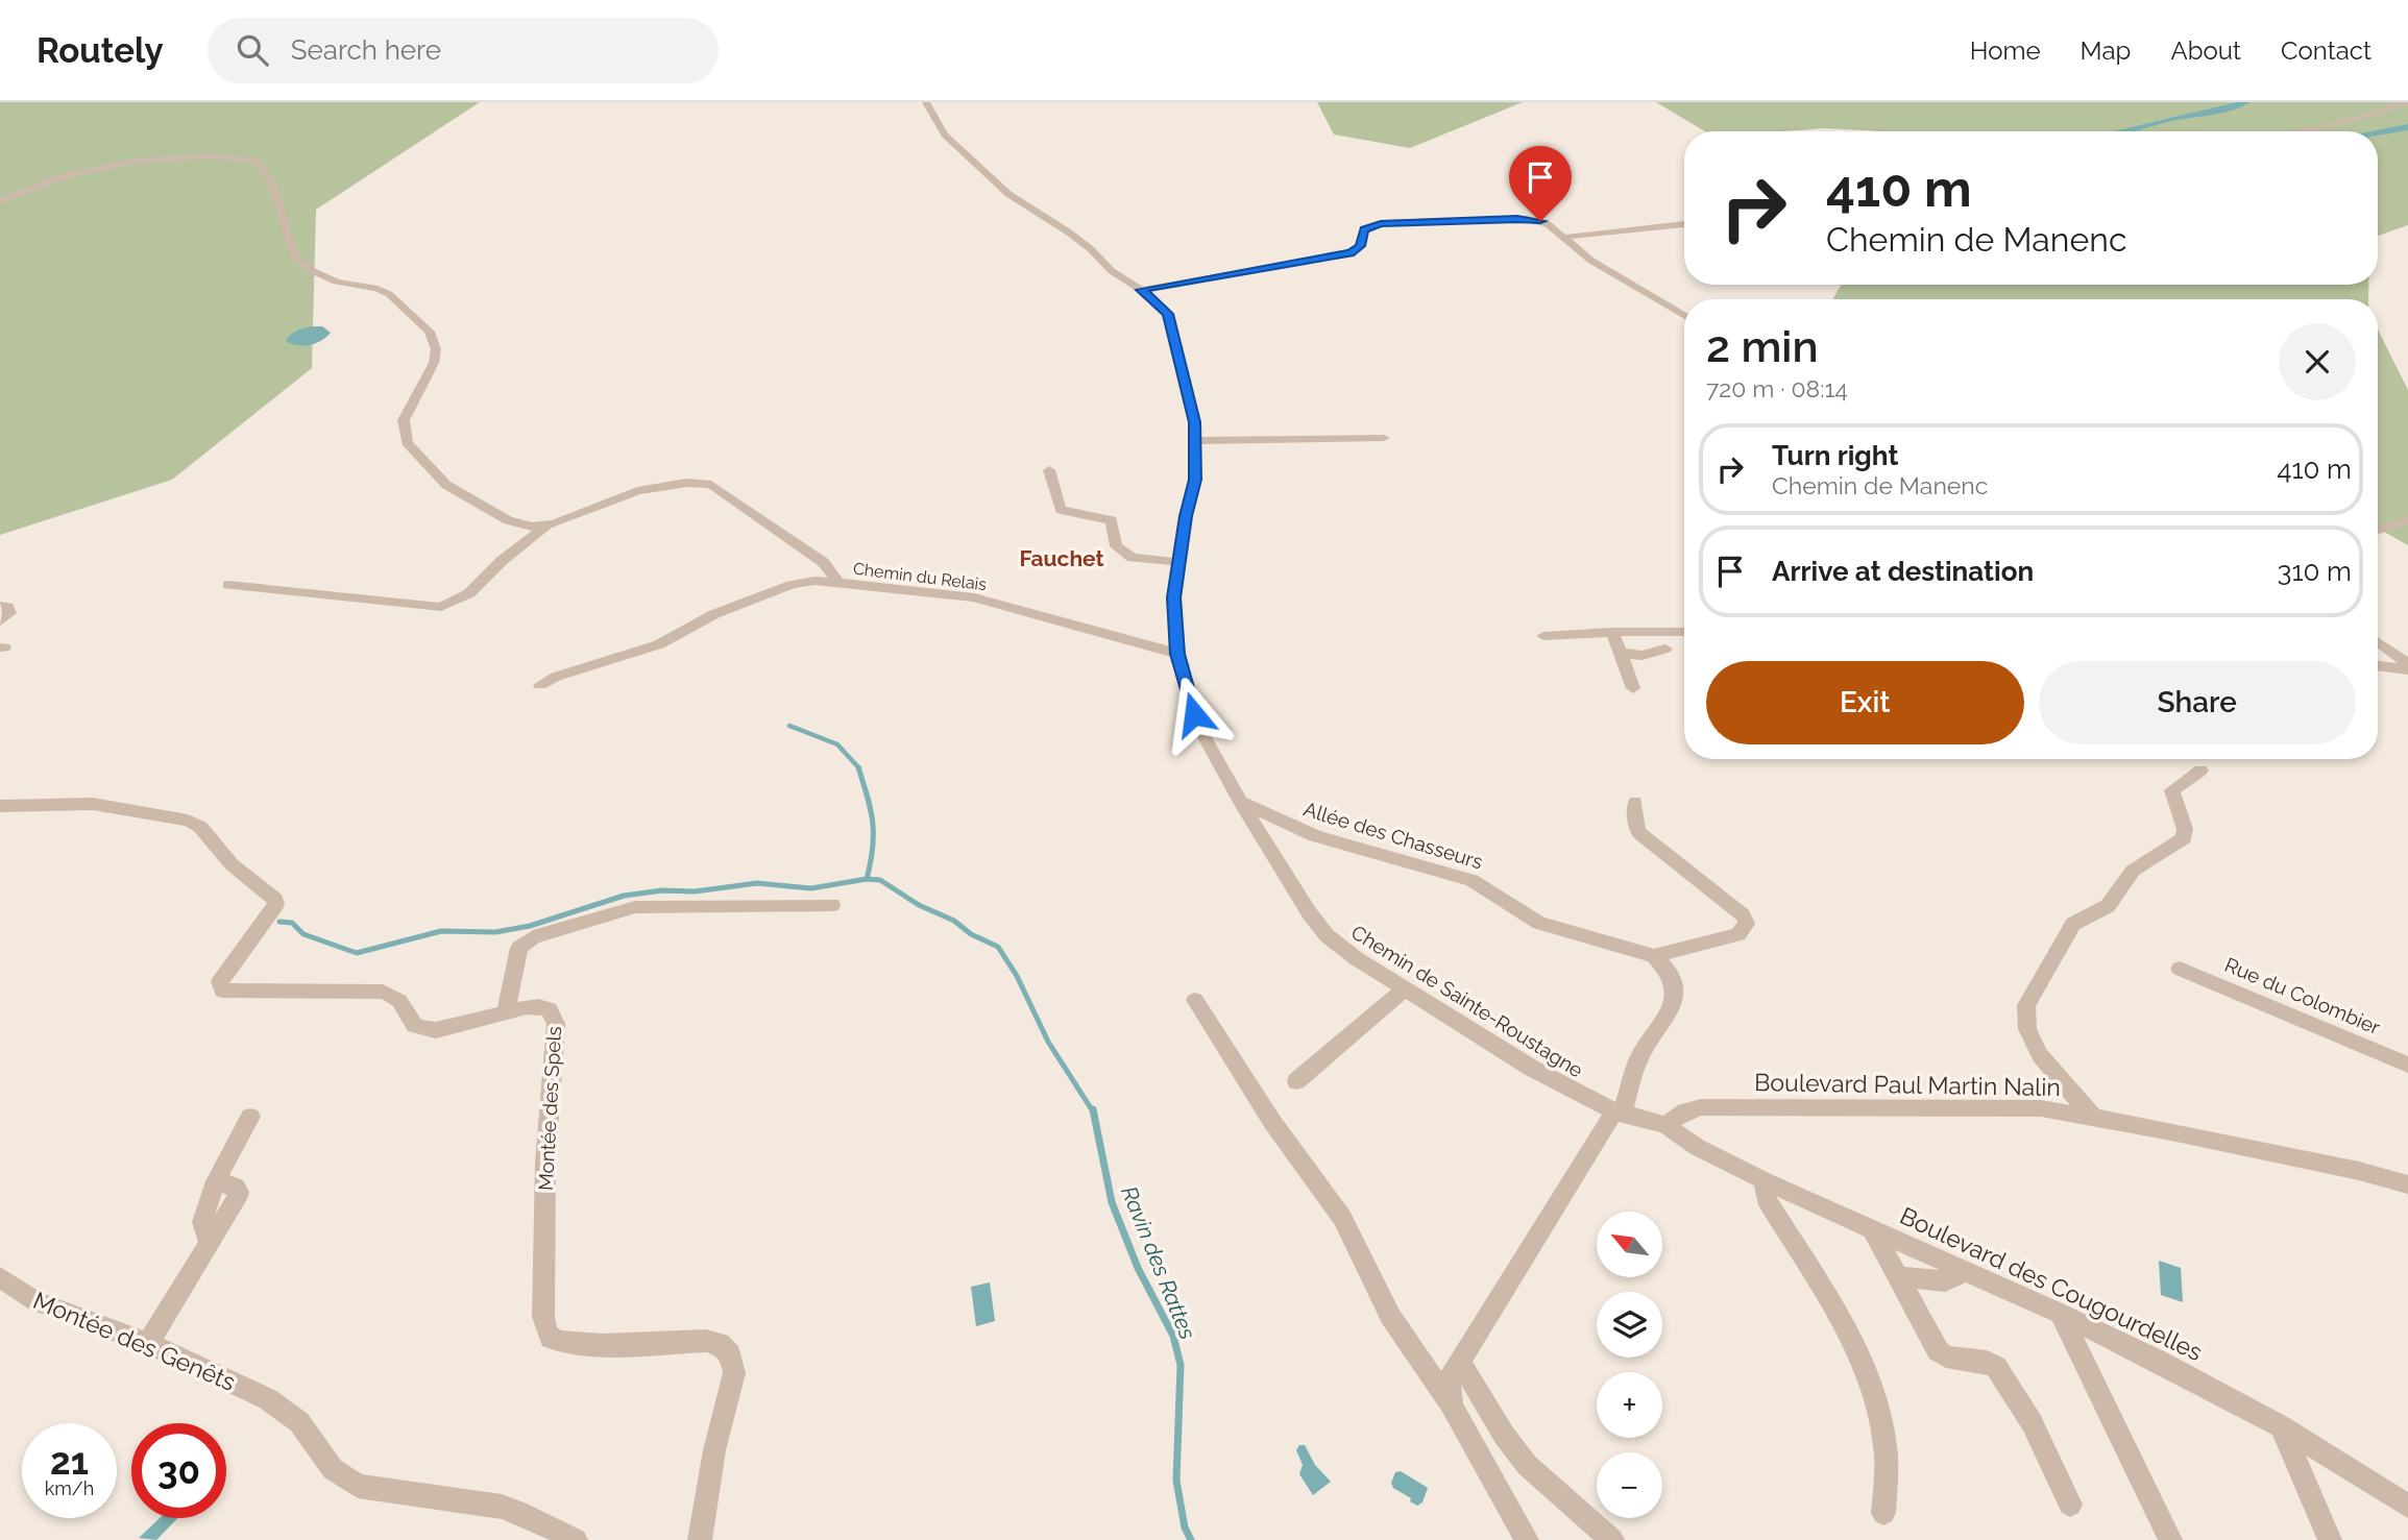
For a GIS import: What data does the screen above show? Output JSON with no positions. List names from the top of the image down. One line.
{"streets":{"street":["Chemin du Relais","Allée des Chasseurs","Rue du Colombier","Chemin de Sainte-Roustagne","Boulevard Paul Martin Nalin","Montée des Spels","Boulevard des Cougourdelles","Montée des Genêts"]},"crossings":[["Chemin du Relais","Chemin de Sainte-Roustagne"],["Allée des Chasseurs","Chemin de Sainte-Roustagne"],["Chemin de Sainte-Roustagne","Boulevard Paul Martin Nalin"],["Chemin de Sainte-Roustagne","Boulevard des Cougourdelles"],["Boulevard Paul Martin Nalin","Boulevard des Cougourdelles"]],"districts":["Fauchet"],"water":["Ravin des Rattes"],"north":"top left","page":{"header":"Routely","search":"Search here","nav":["Home","Map","About","Contact"],"turn":["410 m","Chemin de Manenc"],"heading":["2 min","720 m · 08:14"],"list":[{"name":"Turn right","note":"Chemin de Manenc","value":"410 m"},{"name":"Arrive at destination","value":"310 m"}],"buttons":["Exit","Share"],"map_buttons":["+","−"],"speed":"21 km/h","limit":"30"}}
